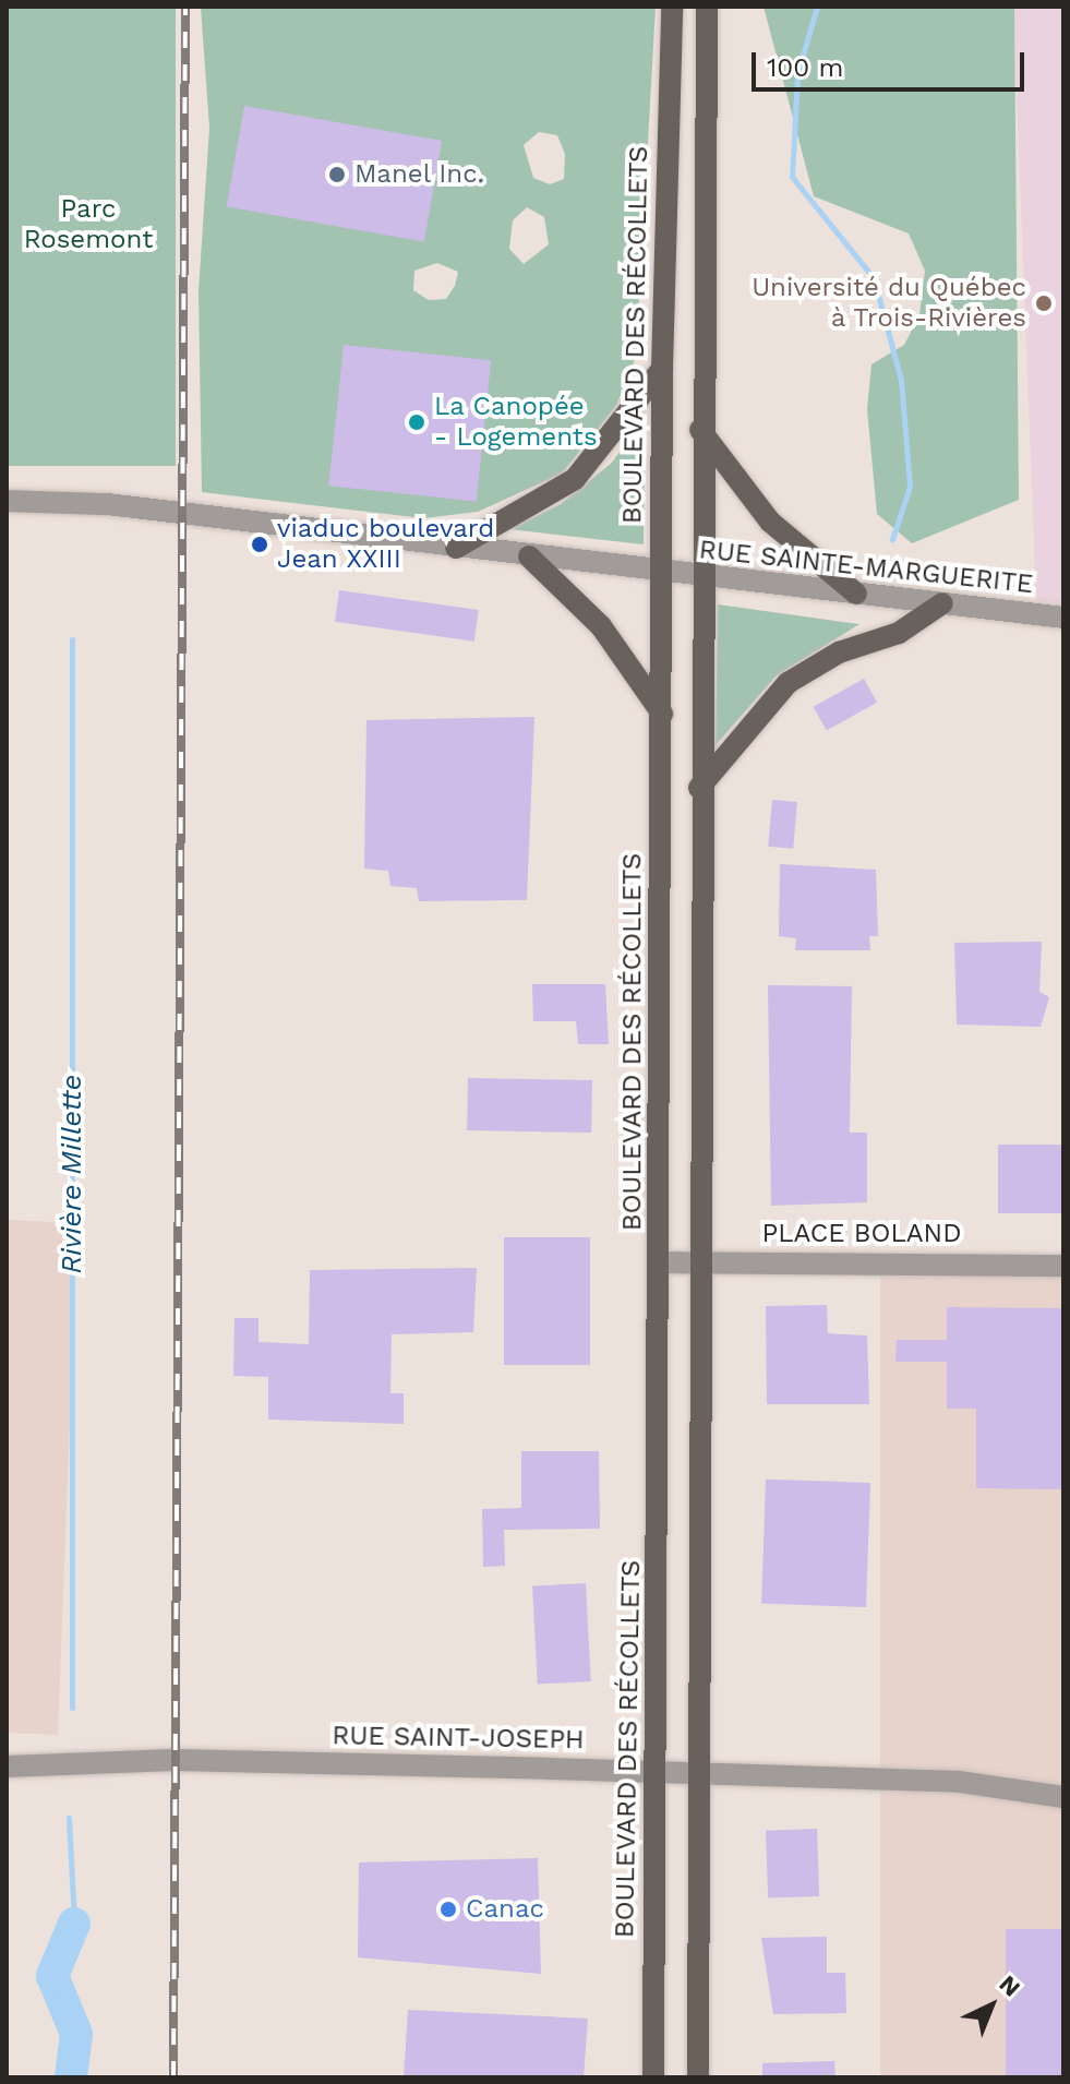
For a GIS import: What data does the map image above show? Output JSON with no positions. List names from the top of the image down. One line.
{"streets":{"main road":["BOULEVARD DES RÉCOLLETS"],"street":["RUE SAINTE-MARGUERITE","PLACE BOLAND","RUE SAINT-JOSEPH"]},"crossings":[["BOULEVARD DES RÉCOLLETS","RUE SAINTE-MARGUERITE"],["BOULEVARD DES RÉCOLLETS","PLACE BOLAND"],["BOULEVARD DES RÉCOLLETS","RUE SAINT-JOSEPH"]],"water":["Rivière Millette"],"parks":["Parc Rosemont"],"places":["Manel Inc.","Université du Québec à Trois-Rivières","La Canopée - Logements","viaduc boulevard Jean XXIII","Canac"],"scale_bar":"100 m","north":"top right"}
